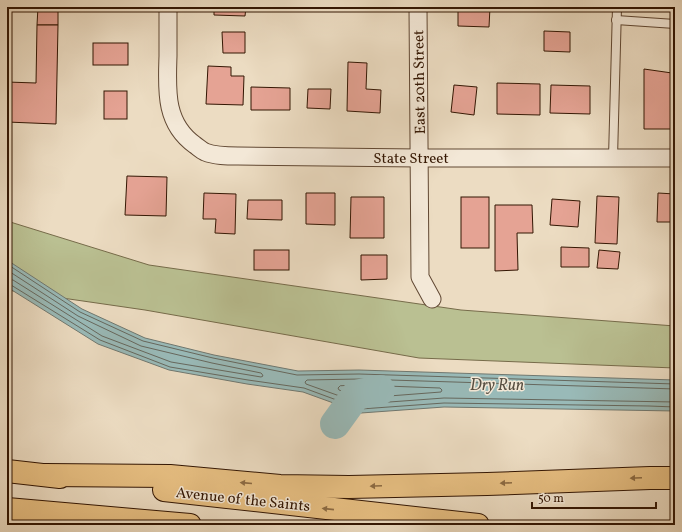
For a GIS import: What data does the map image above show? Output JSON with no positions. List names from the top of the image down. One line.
{"streets":{"highway":["Avenue of the Saints"],"street":["East 20th Street","State Street"]},"crossings":[["East 20th Street","State Street"]],"water":["Dry Run"],"scale_bar":"50 m"}
